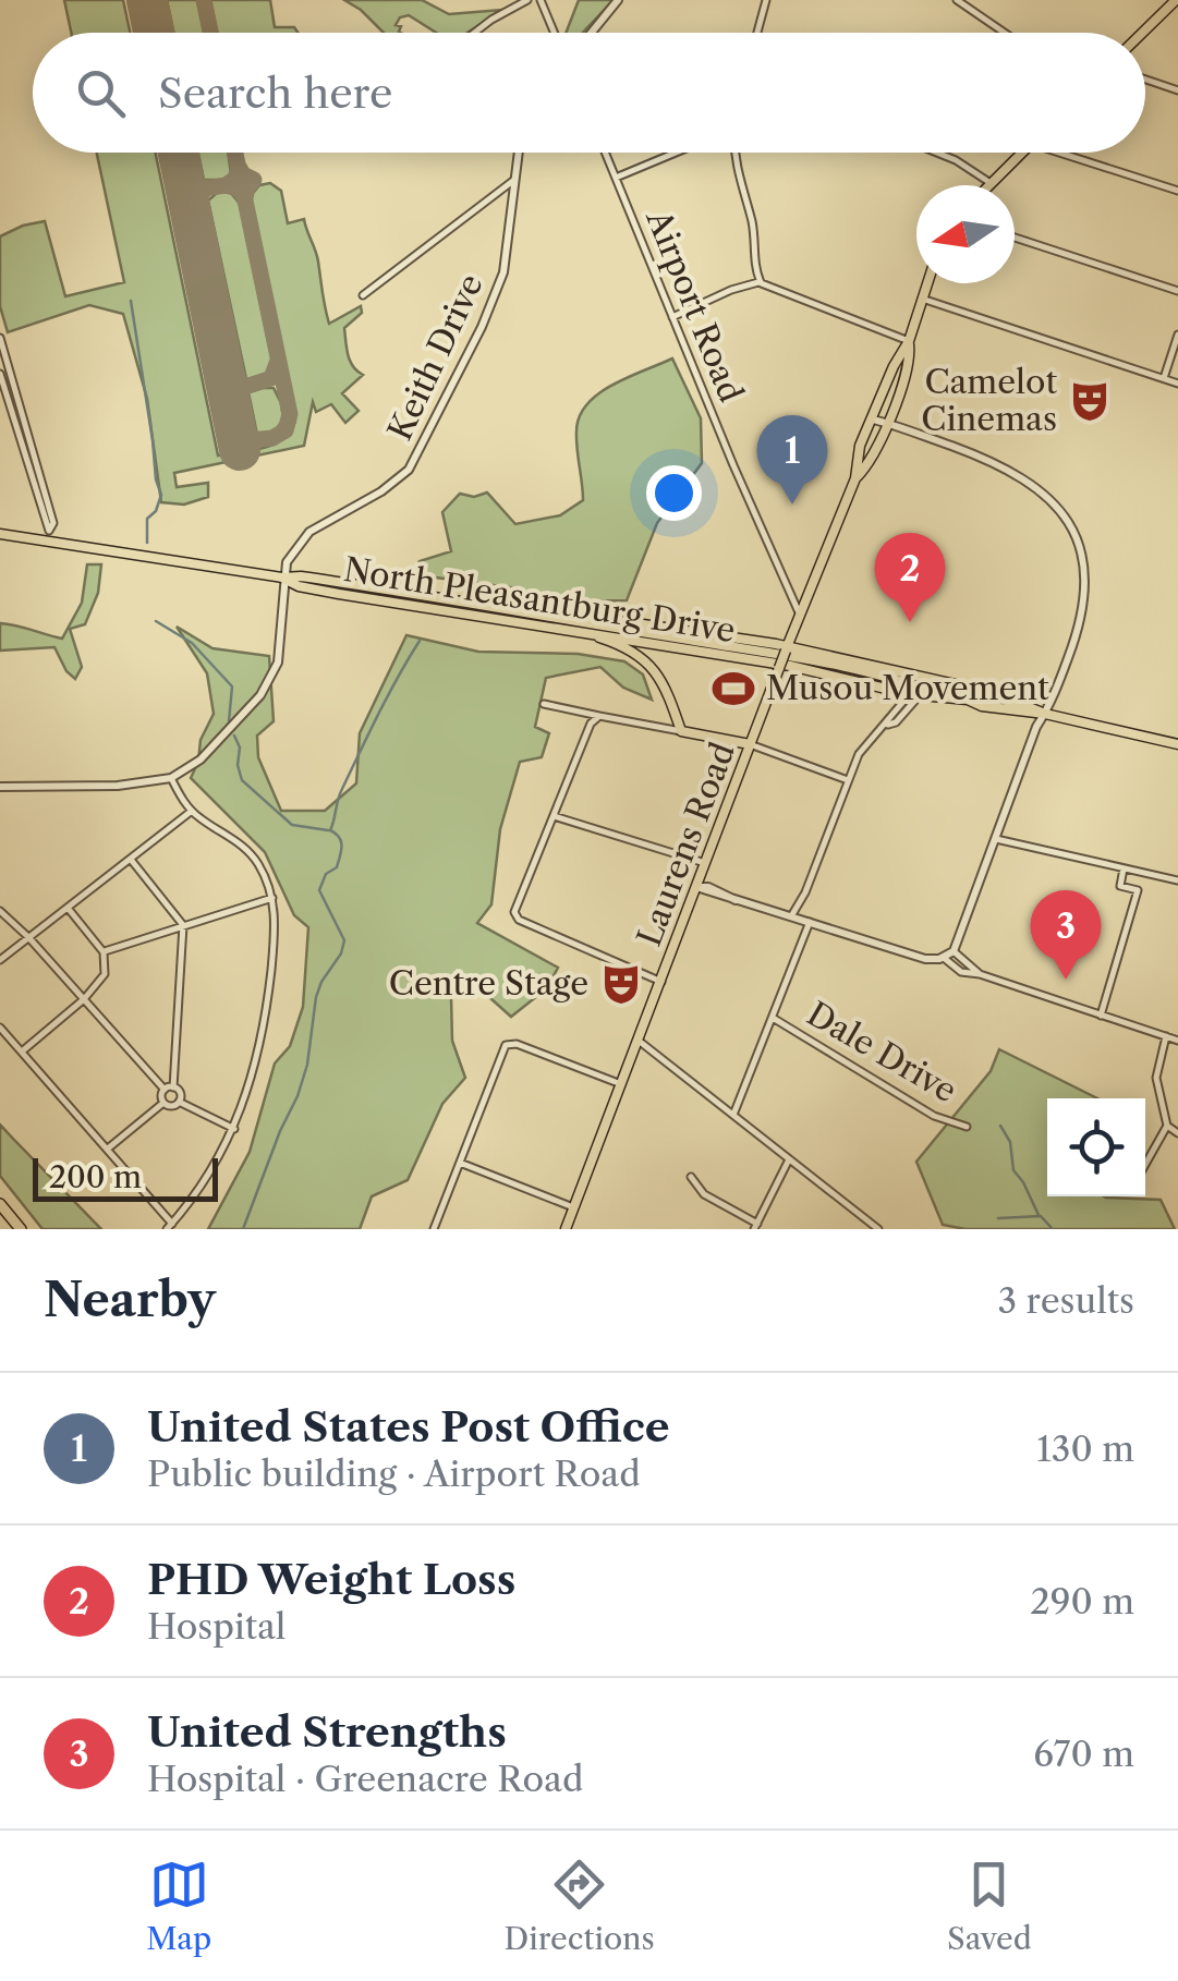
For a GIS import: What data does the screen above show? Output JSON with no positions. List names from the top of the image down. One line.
{"streets":{"main road":["North Pleasantburg Drive","Laurens Road"],"street":["Airport Road","Keith Drive","Dale Drive"]},"crossings":[["Airport Road","Laurens Road"],["Keith Drive","North Pleasantburg Drive"],["North Pleasantburg Drive","Laurens Road"]],"places":{"theatre":["Camelot Cinemas","Centre Stage"],"sports":["Musou Movement"]},"scale_bar":"200 m","north":"left","page":{"search":"Search here","pins":["1","2","3"],"scale":"200 m","heading":["Nearby","3 results"],"list":[{"mark":"1","name":"United States Post Office","note":"Public building · Airport Road","value":"130 m"},{"mark":"2","name":"PHD Weight Loss","note":"Hospital","value":"290 m"},{"mark":"3","name":"United Strengths","note":"Hospital · Greenacre Road","value":"670 m"}],"nav":["Map","Directions","Saved"]}}
